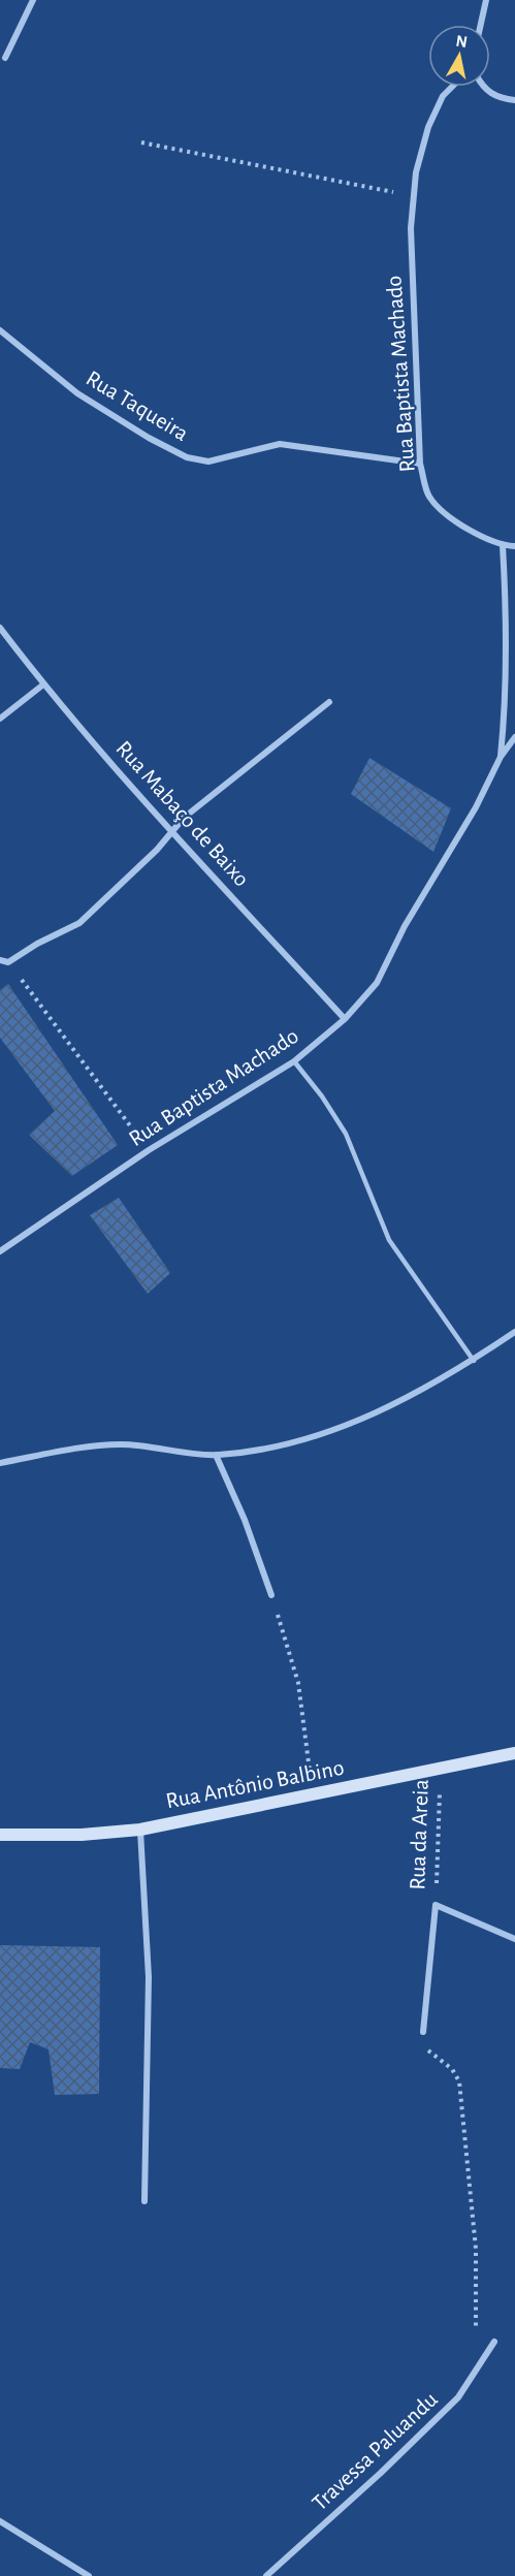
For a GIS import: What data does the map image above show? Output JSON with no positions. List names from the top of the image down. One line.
{"streets":{"main road":["Rua Antônio Balbino"],"street":["Rua Baptista Machado","Rua Taqueira","Rua Mabaço de Baixo","Rua da Areia","Travessa Paluandu"]},"crossings":[["Rua Baptista Machado","Rua Taqueira"],["Rua Baptista Machado","Rua Mabaço de Baixo"],["Rua Antônio Balbino","Rua da Areia"]],"north":"top"}
